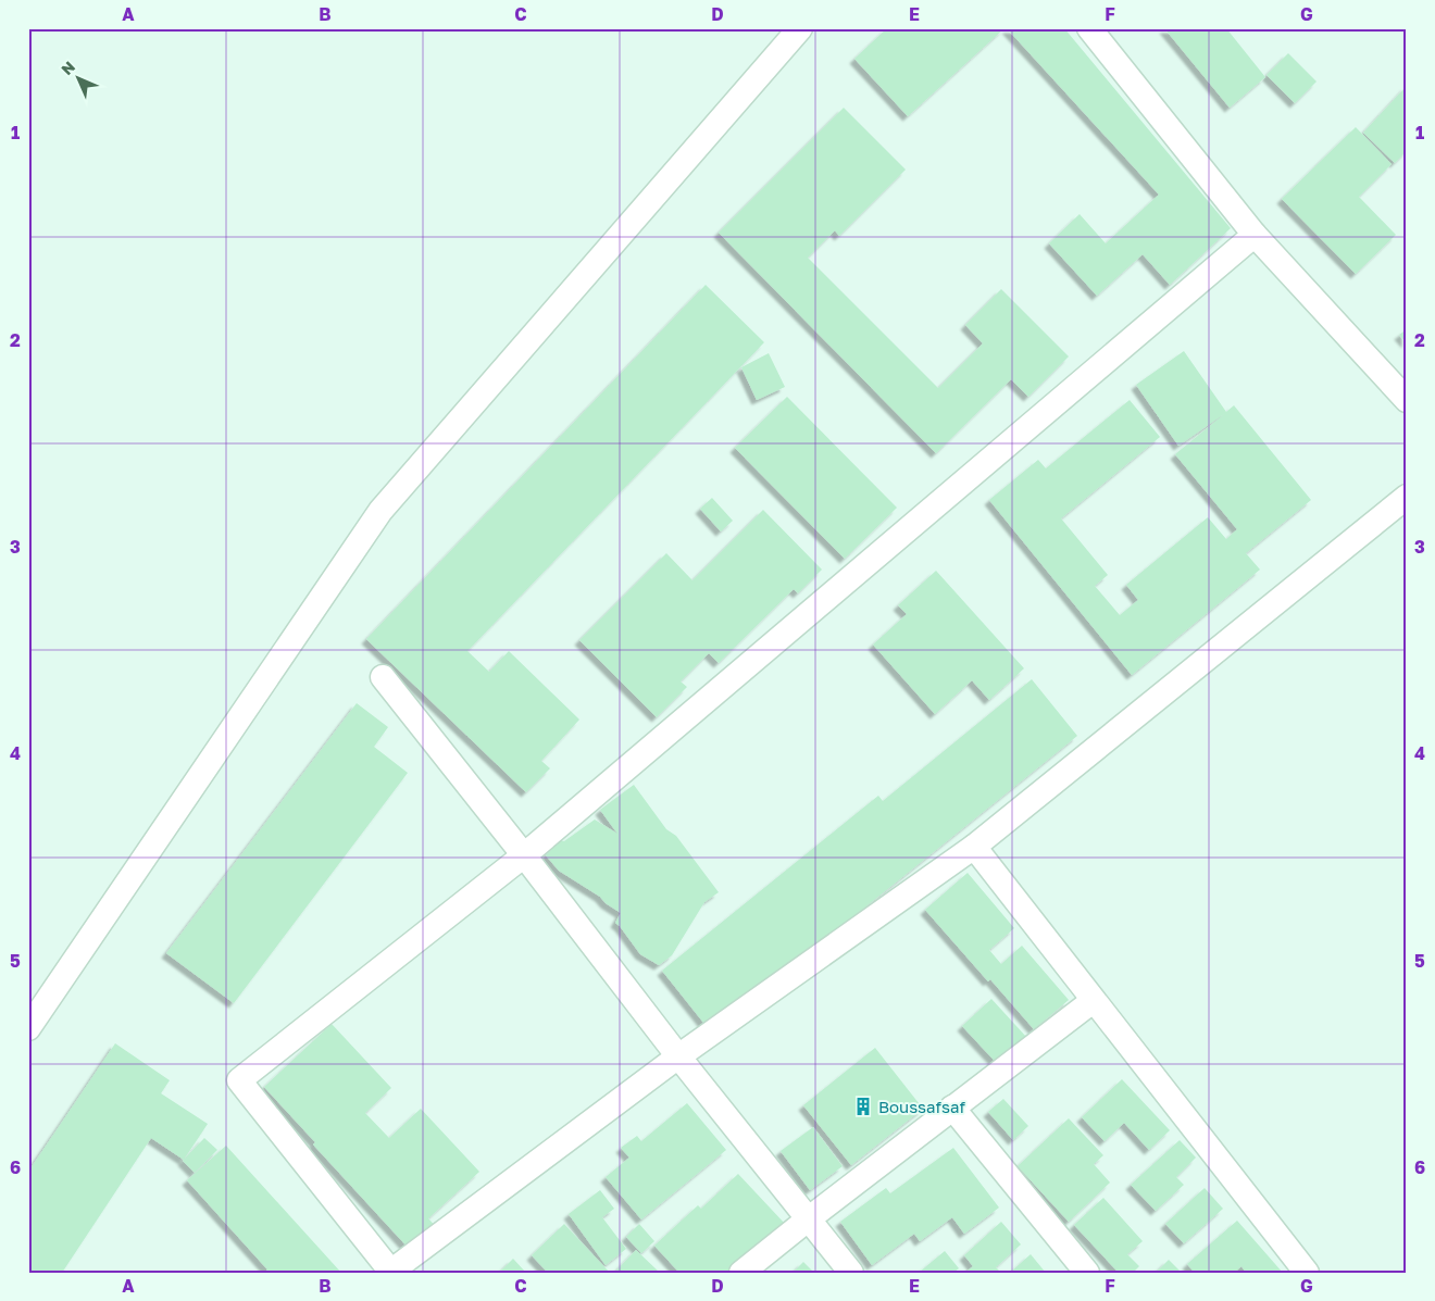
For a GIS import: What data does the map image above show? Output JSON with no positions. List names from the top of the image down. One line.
{"places":{"building":["Boussafsaf"]},"north":"top left","grid":{"columns":["A","B","C","D","E","F","G"],"rows":["1","2","3","4","5","6"]}}
